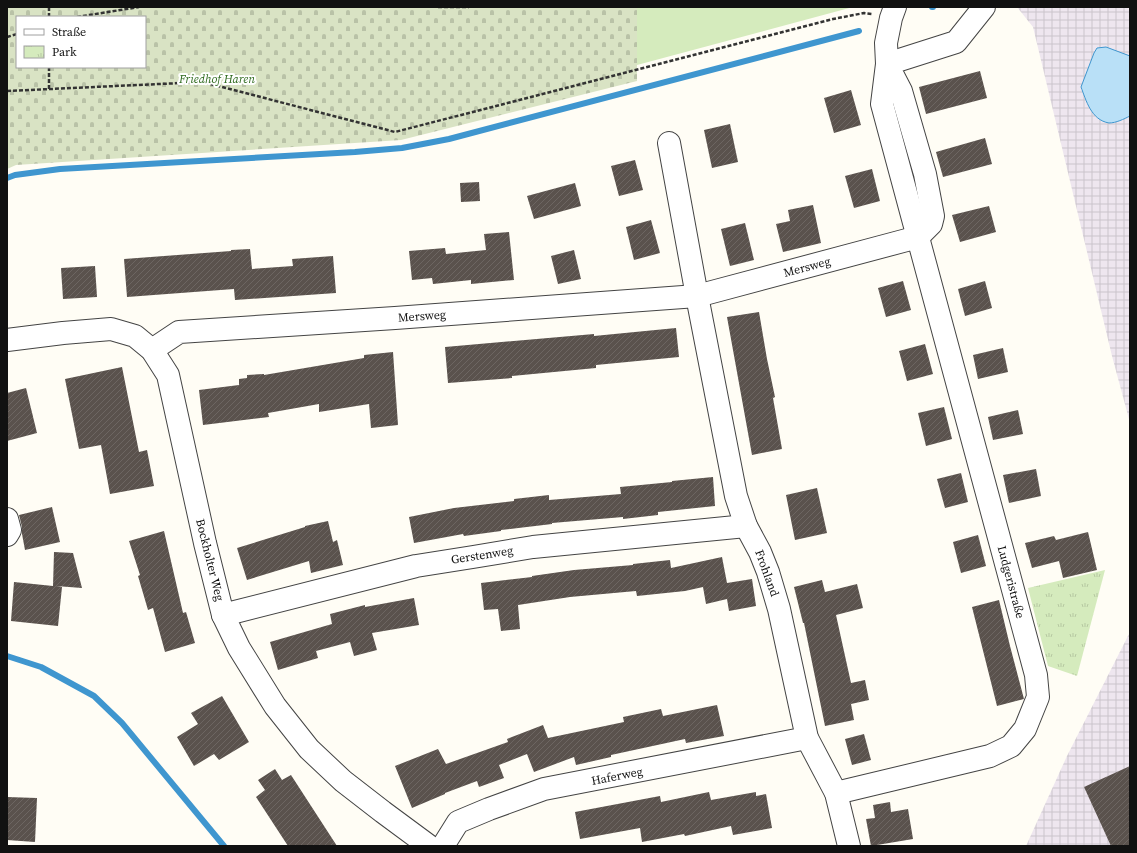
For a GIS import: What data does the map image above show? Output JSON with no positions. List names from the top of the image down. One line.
{"streets":{"street":["Mersweg","Gerstenweg","Bockholter Weg","Frohland","Ludgeristraße","Haferweg"]},"crossings":[["Mersweg","Bockholter Weg"],["Mersweg","Frohland"],["Mersweg","Ludgeristraße"],["Gerstenweg","Bockholter Weg"],["Gerstenweg","Frohland"],["Frohland","Ludgeristraße"],["Frohland","Haferweg"]],"parks":["Friedhof Haren"],"legend":["Straße","Park"]}
